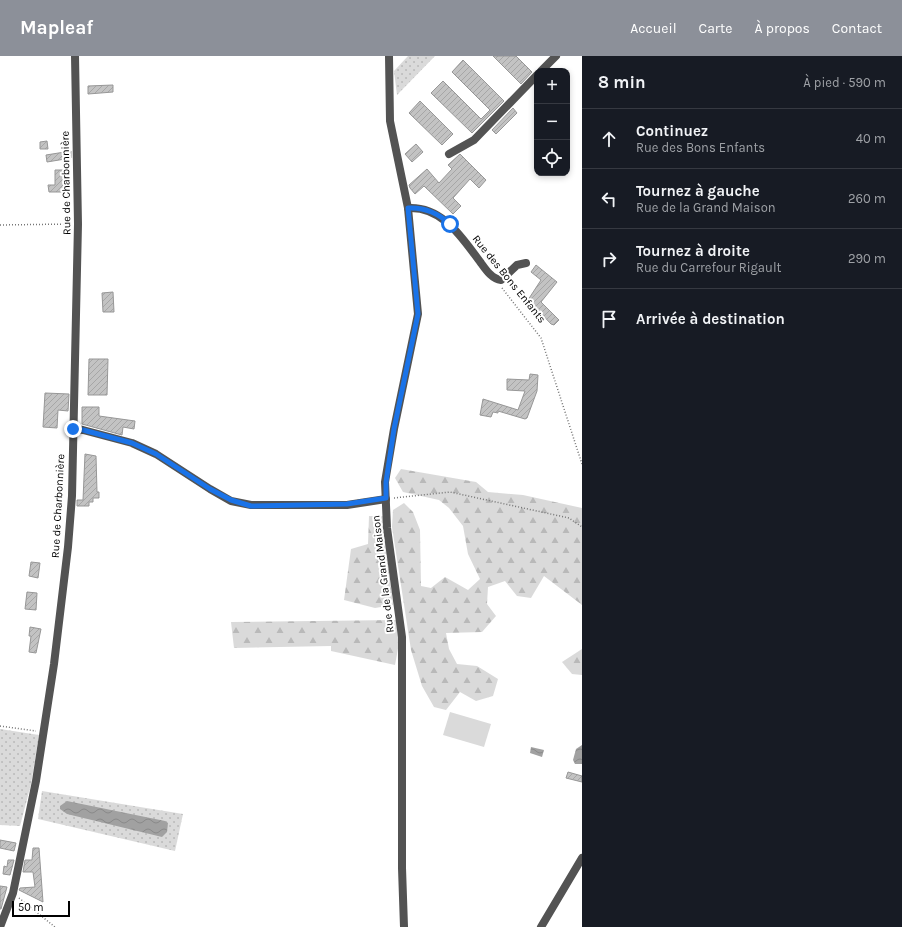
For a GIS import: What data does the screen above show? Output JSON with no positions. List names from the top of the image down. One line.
{"streets":{"street":["Rue de Charbonnière","Rue des Bons Enfants","Rue de la Grand Maison"]},"crossings":[["Rue des Bons Enfants","Rue de la Grand Maison"]],"scale_bar":"50 m","page":{"header":"Mapleaf","nav":["Accueil","Carte","À propos","Contact"],"heading":["8 min","À pied · 590 m"],"map_buttons":["+","−"],"list":[["Continuez","Rue des Bons Enfants","40 m"],["Tournez à gauche","Rue de la Grand Maison","260 m"],["Tournez à droite","Rue du Carrefour Rigault","290 m"],"Arrivée à destination"],"scale":"50 m"}}
